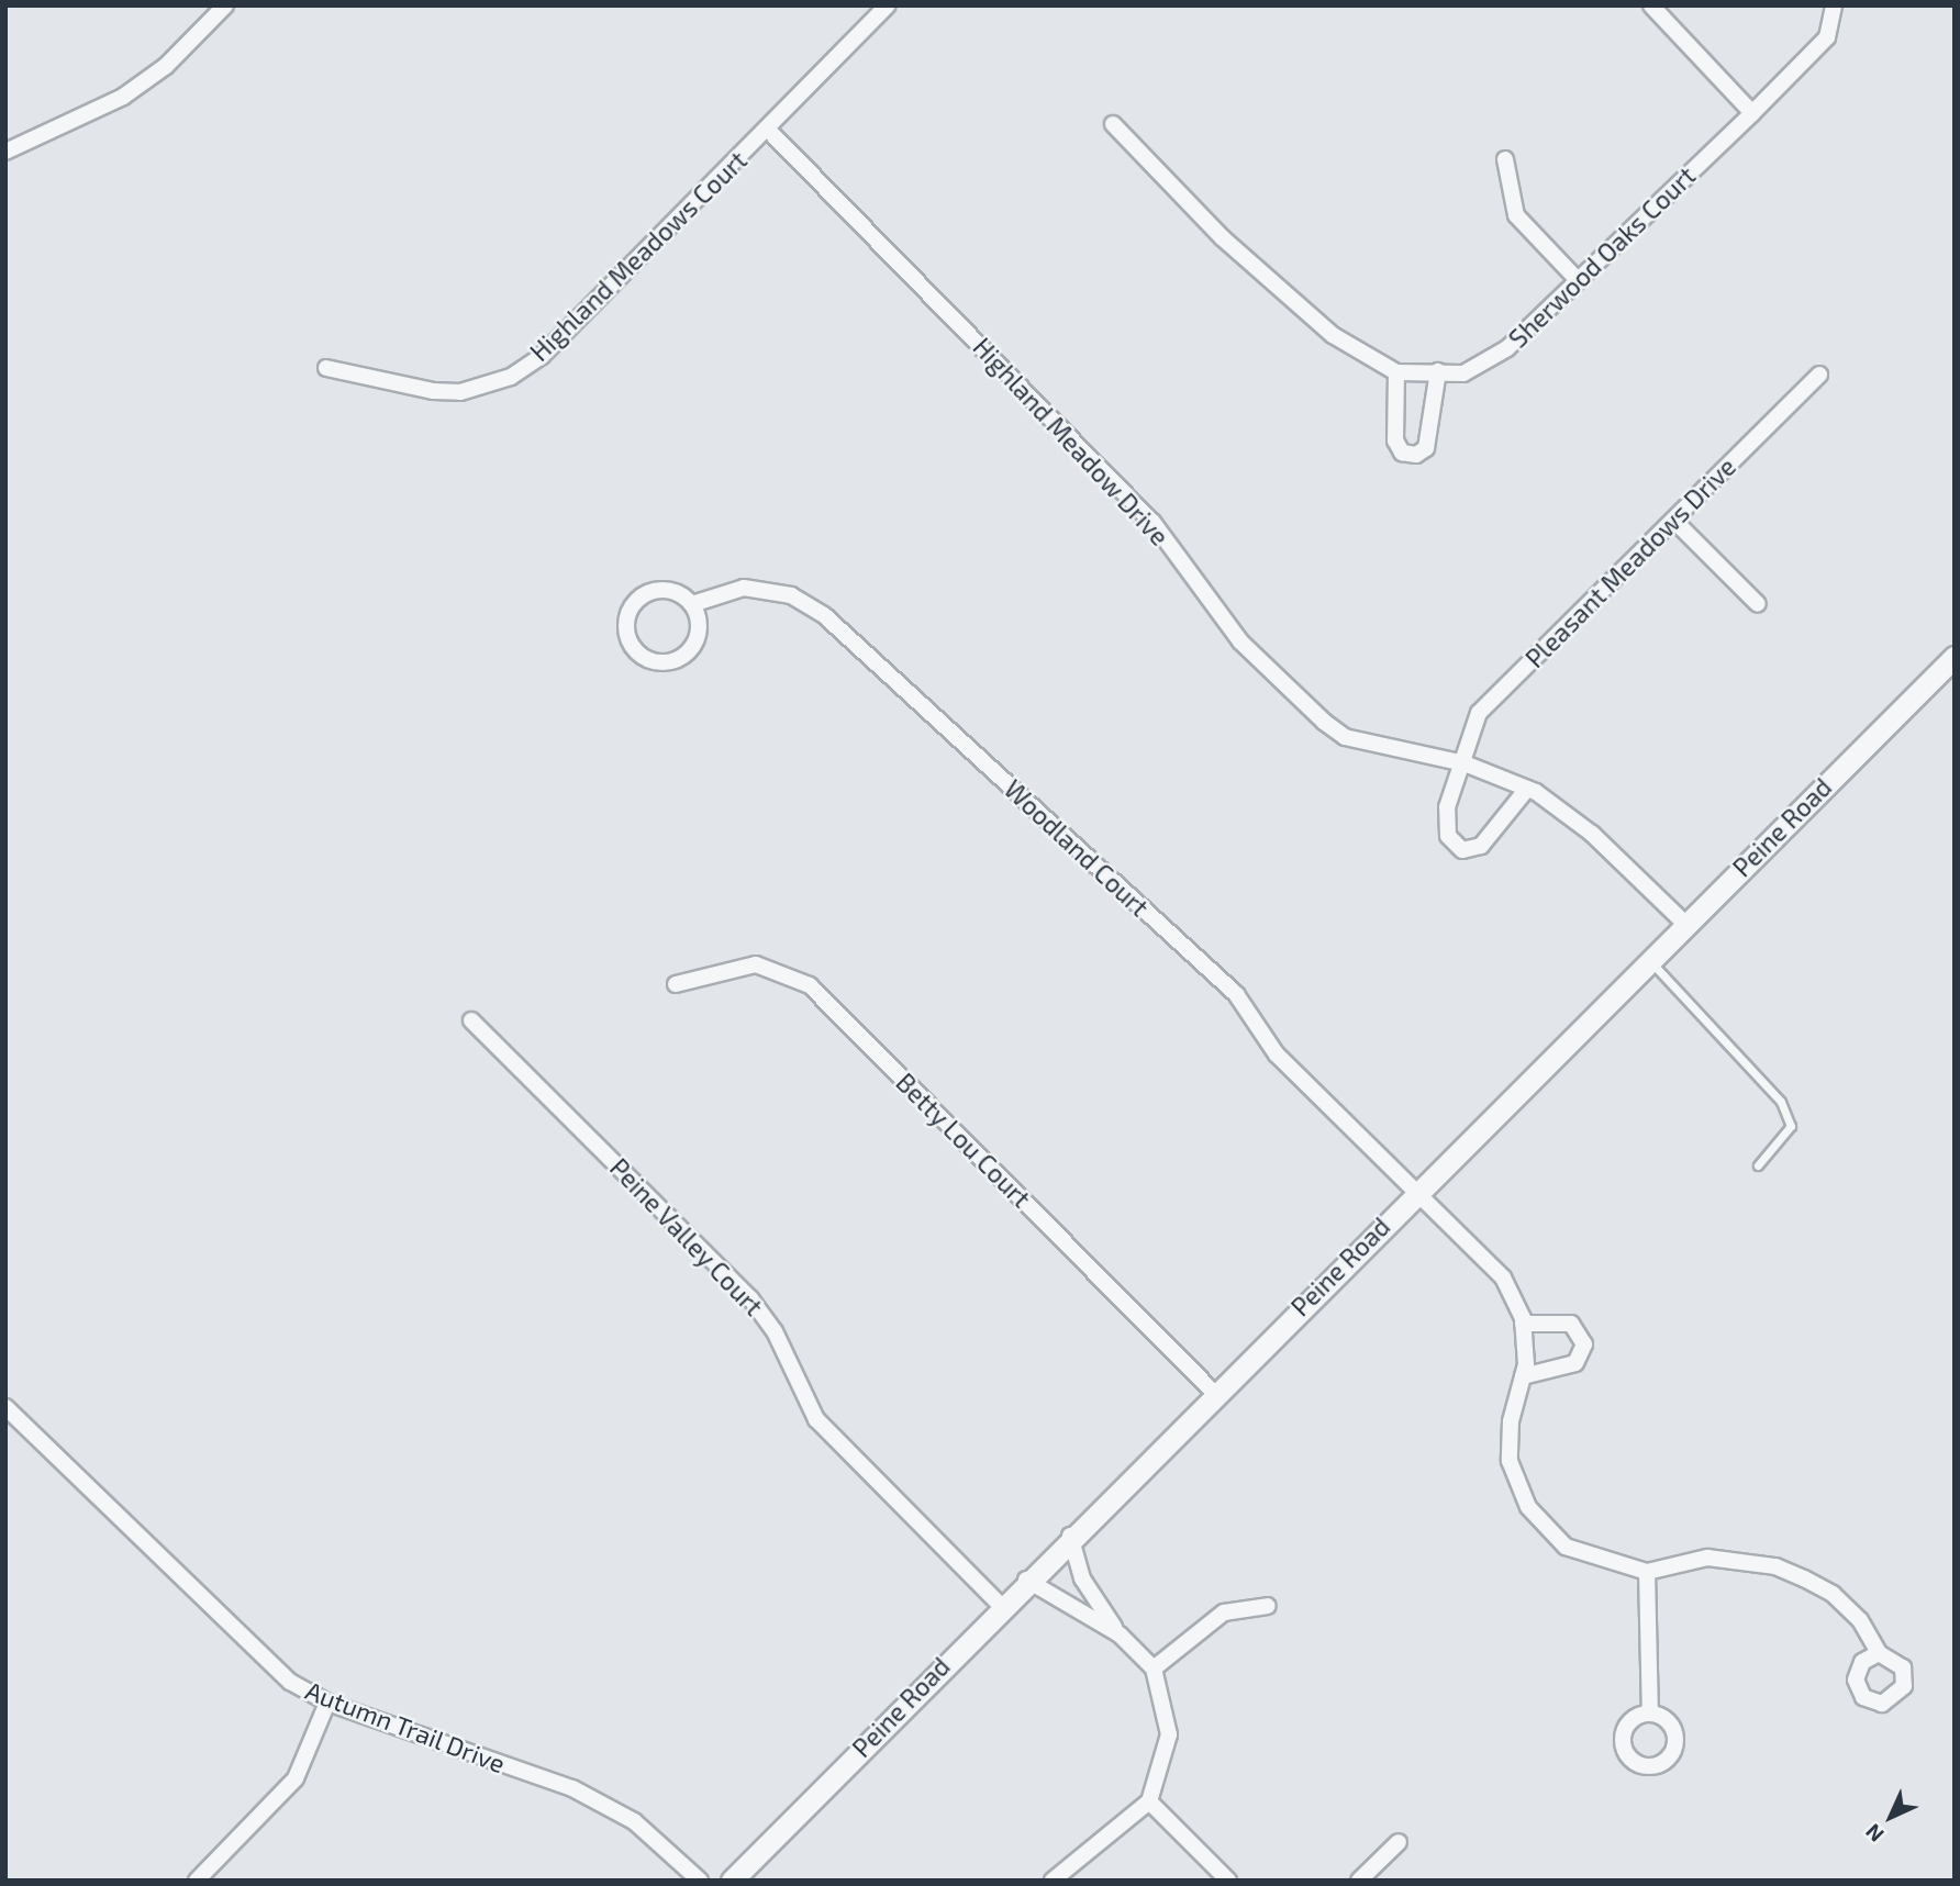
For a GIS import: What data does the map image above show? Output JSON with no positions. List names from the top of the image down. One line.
{"streets":{"street":["Highland Meadows Court","Sherwood Oaks Court","Highland Meadow Drive","Pleasant Meadows Drive","Peine Road","Woodland Court","Betty Lou Court","Peine Valley Court","Autumn Trail Drive"]},"crossings":[["Highland Meadows Court","Highland Meadow Drive"],["Highland Meadow Drive","Pleasant Meadows Drive"],["Highland Meadow Drive","Peine Road"],["Peine Road","Woodland Court"],["Peine Road","Betty Lou Court"],["Peine Road","Peine Valley Court"]],"north":"bottom left"}
